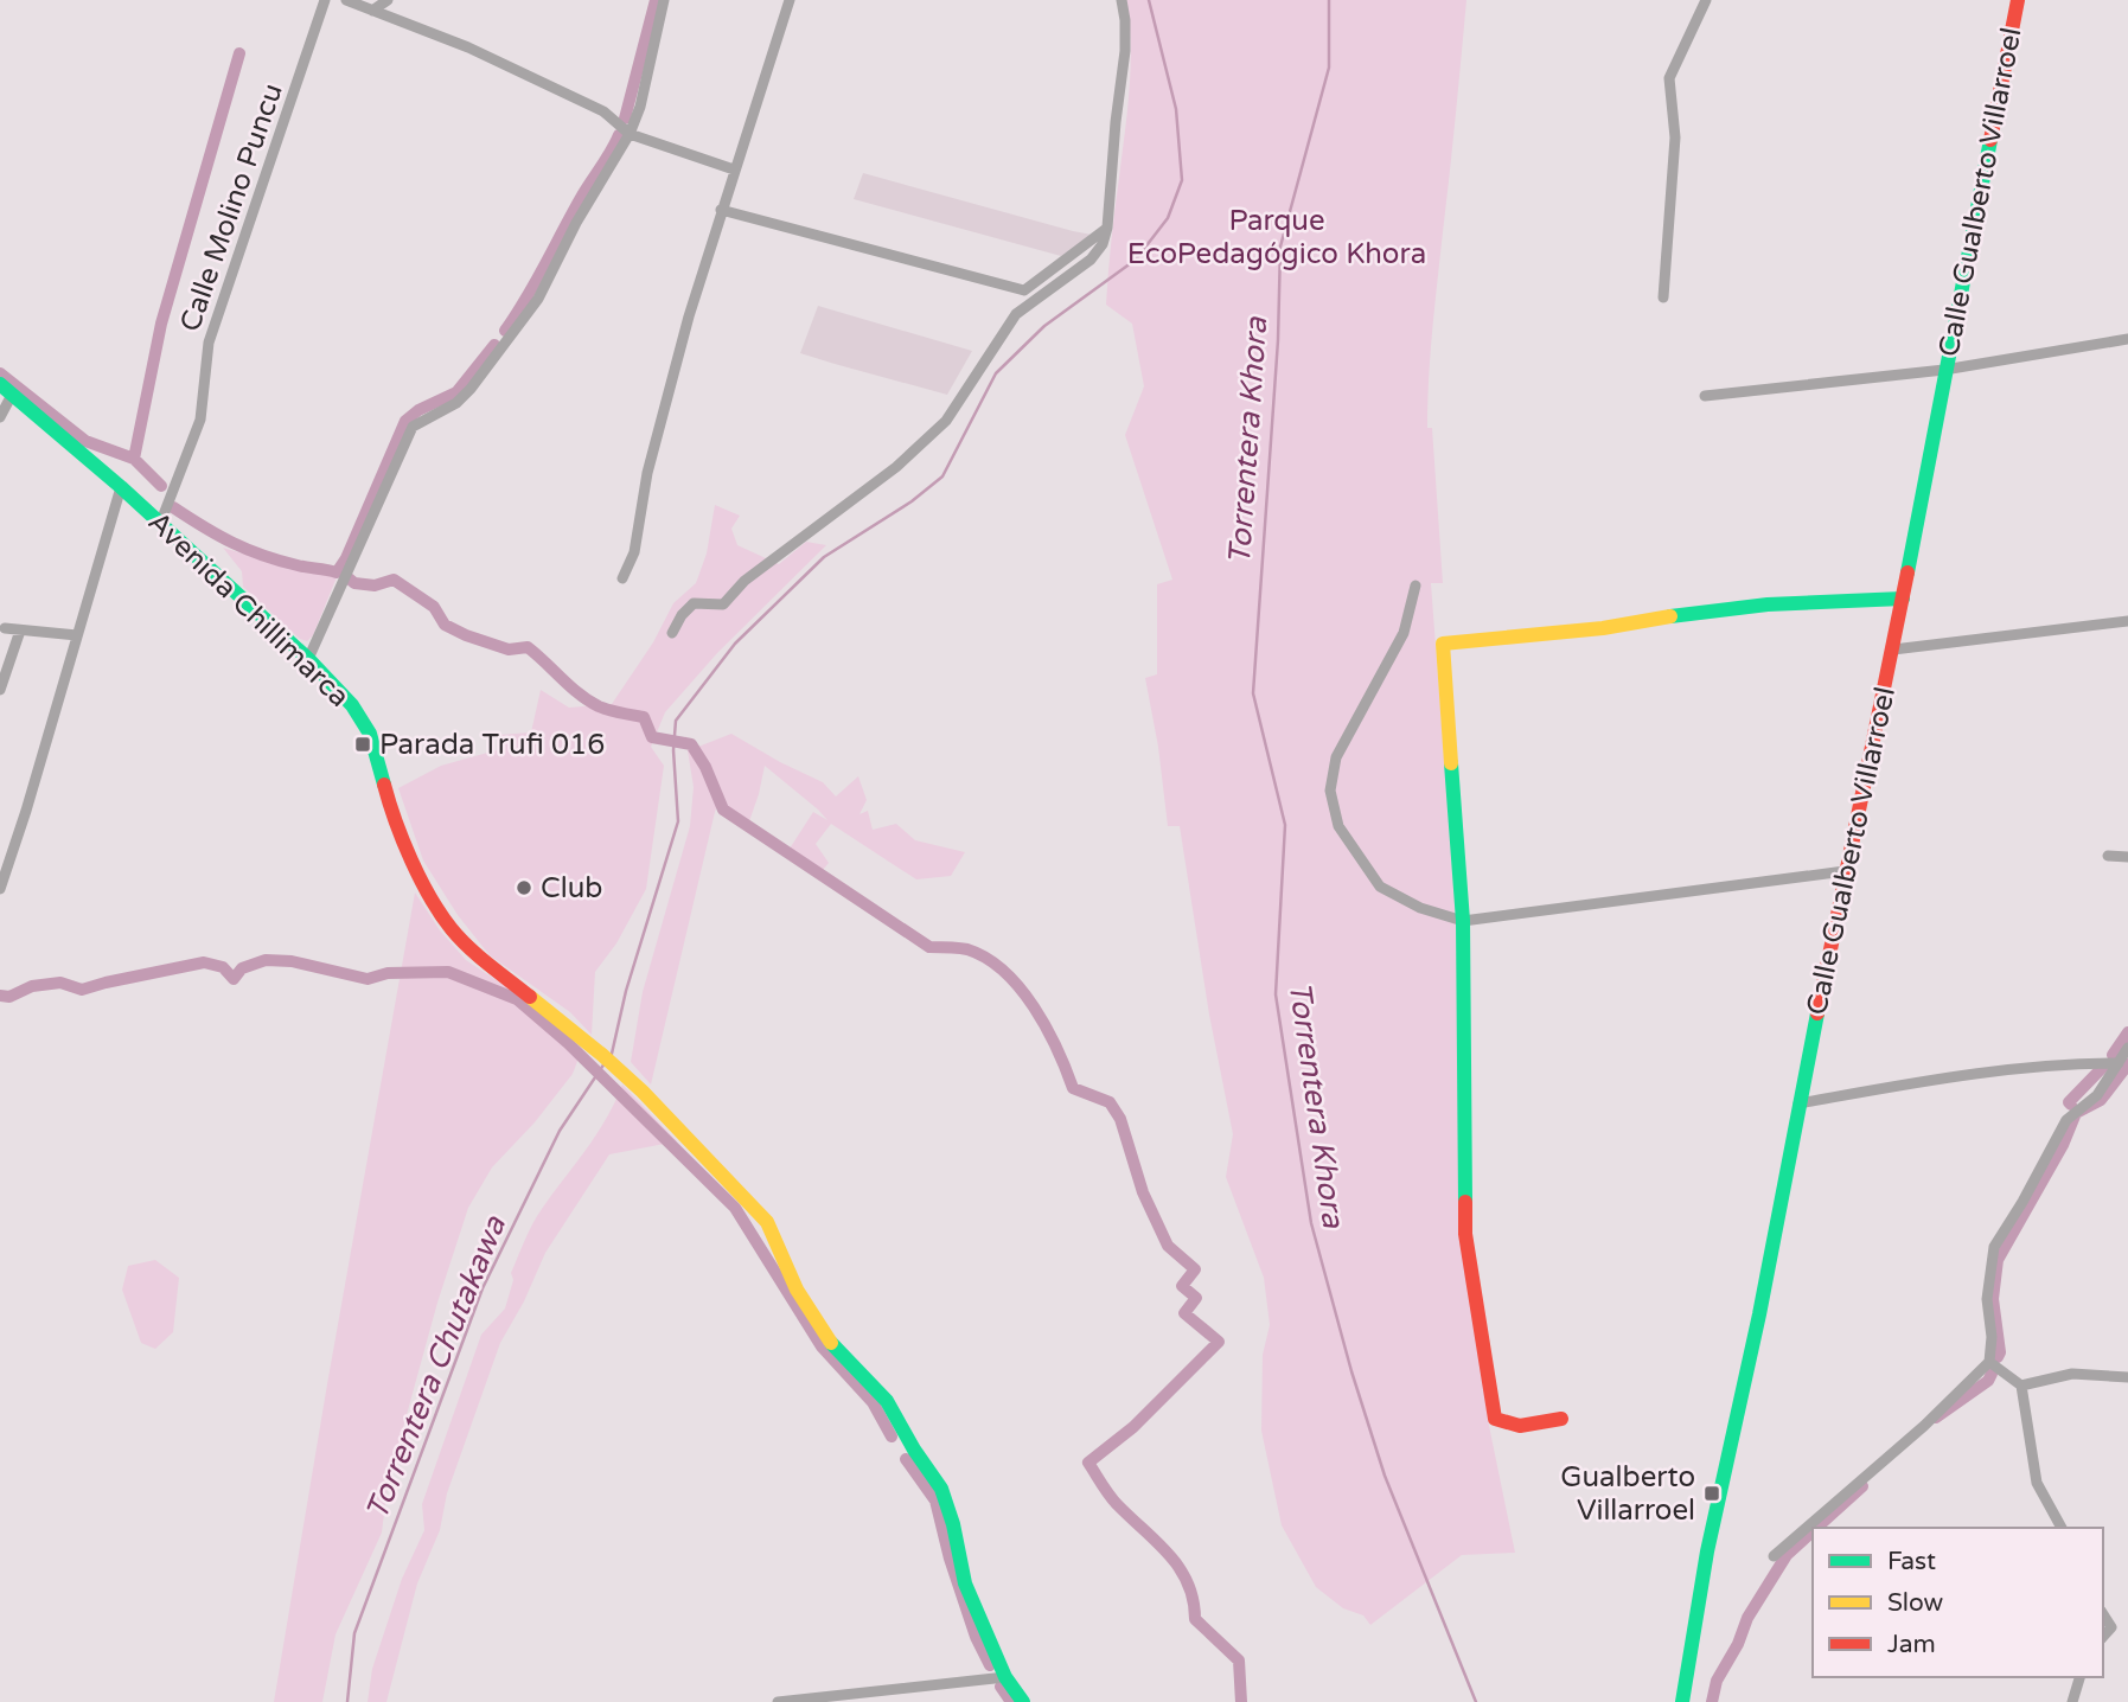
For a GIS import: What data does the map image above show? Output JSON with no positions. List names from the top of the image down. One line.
{"streets":{"street":["Calle Gualberto Villarroel","Calle Molino Puncu","Avenida Chillimarca"]},"crossings":[["Calle Molino Puncu","Avenida Chillimarca"]],"water":["Torrentera Khora","Torrentera Chutakawa"],"parks":["Parque EcoPedagógico Khora"],"places":{"transit":["Parada Trufi 016","Gualberto Villarroel"],"other":["Club"]},"legend":["Fast","Slow","Jam"]}
